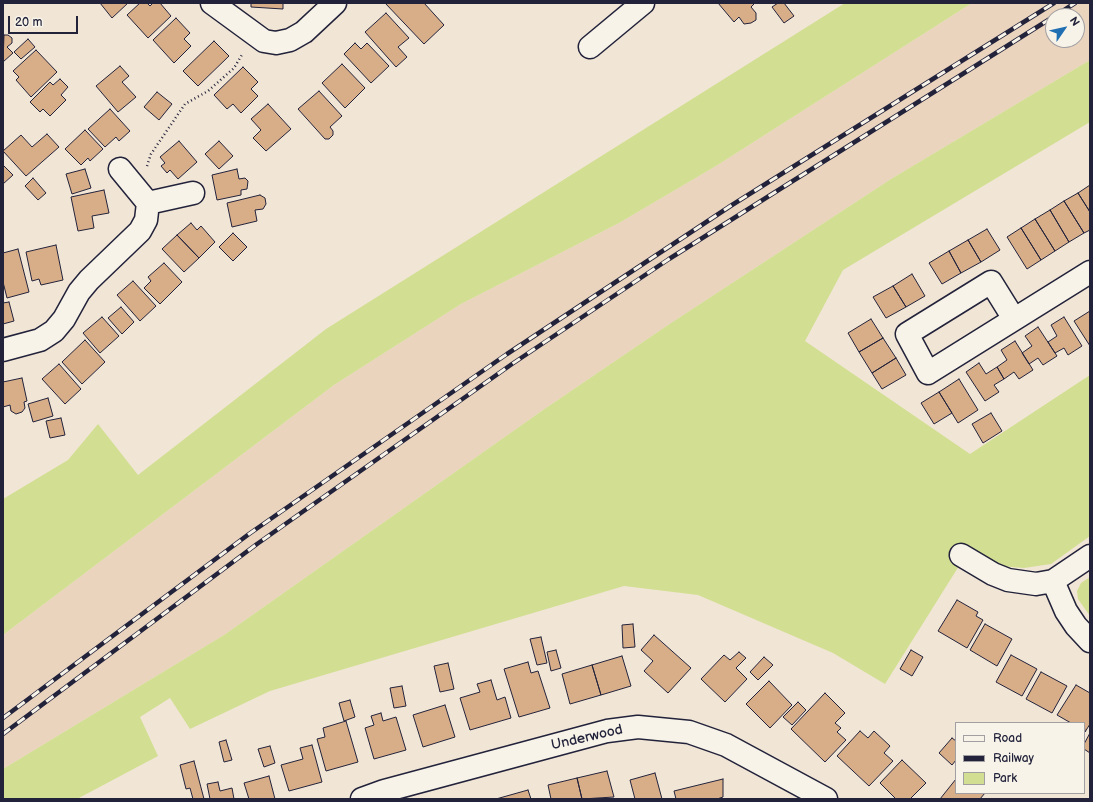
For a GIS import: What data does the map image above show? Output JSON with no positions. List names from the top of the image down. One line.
{"streets":{"street":["Underwood"]},"legend":["Road","Railway","Park"],"scale_bar":"20 m","north":"top right"}
